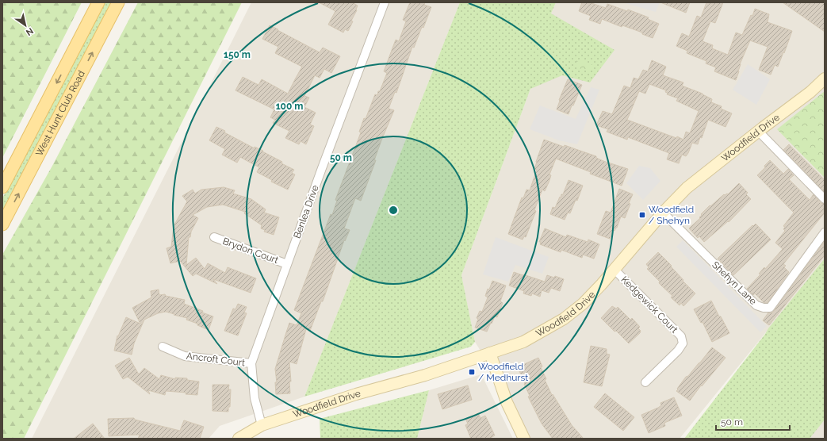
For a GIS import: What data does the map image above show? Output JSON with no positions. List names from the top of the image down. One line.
{"streets":{"main road":["West Hunt Club Road"],"street":["Woodfield Drive","Benlea Drive","Brydon Court","Shehyn Lane","Kedgewick Court","Ancroft Court"]},"crossings":[["Woodfield Drive","Benlea Drive"],["Woodfield Drive","Shehyn Lane"],["Woodfield Drive","Kedgewick Court"],["Benlea Drive","Brydon Court"],["Benlea Drive","Ancroft Court"]],"places":{"transit":["Woodfield / Shehyn","Woodfield / Medhurst"]},"scale_bar":"50 m","north":"bottom right","rings":["150 m","100 m","50 m"]}
